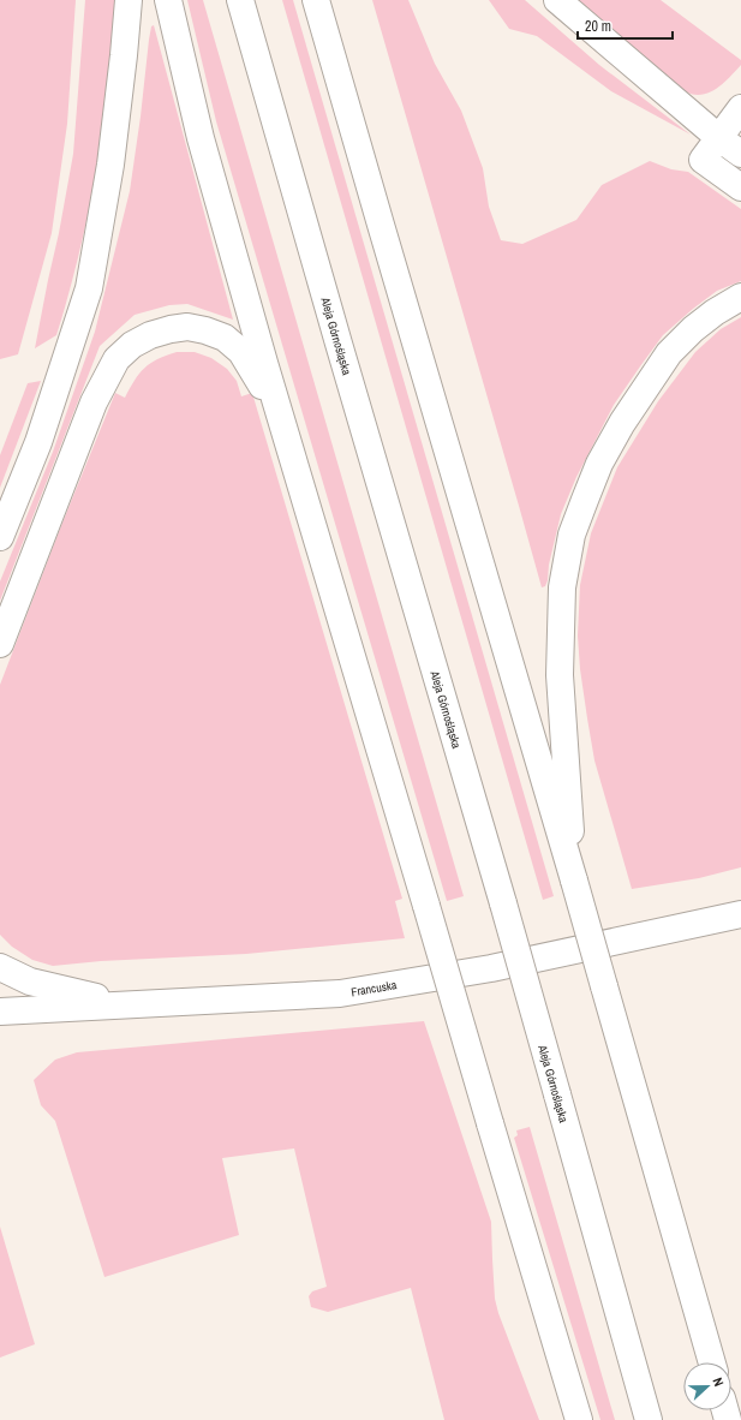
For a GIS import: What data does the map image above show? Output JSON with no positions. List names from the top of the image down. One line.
{"streets":{"main road":["Aleja Górnośląska","Francuska"]},"scale_bar":"20 m","north":"right"}
